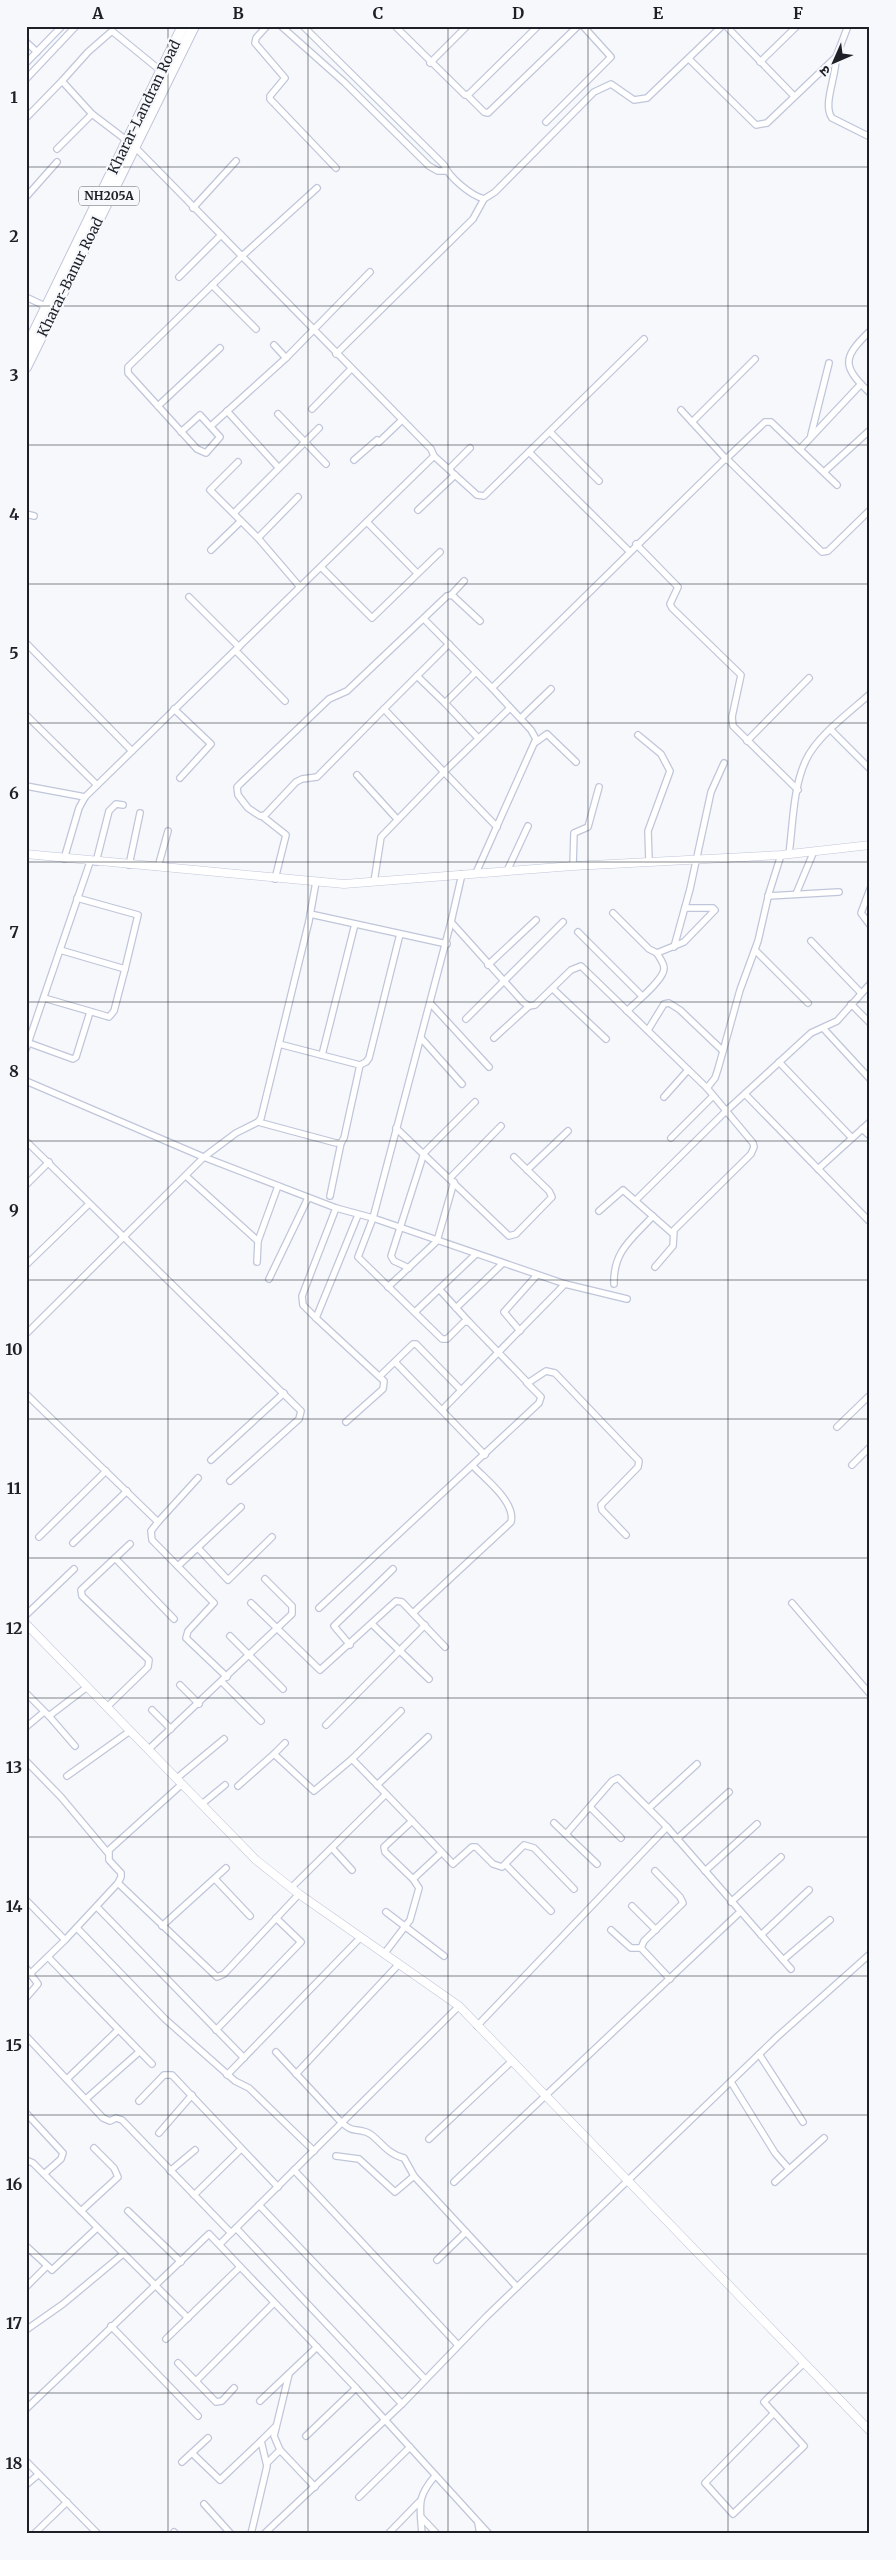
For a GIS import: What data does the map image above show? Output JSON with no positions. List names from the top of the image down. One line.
{"streets":{"highway":["Kharar-Landran Road","NH205A","Kharar-Banur Road"]},"crossings":[["Kharar-Landran Road","Kharar-Banur Road"]],"north":"bottom left","grid":{"columns":["A","B","C","D","E","F"],"rows":["1","2","3","4","5","6","7","8","9","10","11","12","13","14","15","16","17","18"]}}
